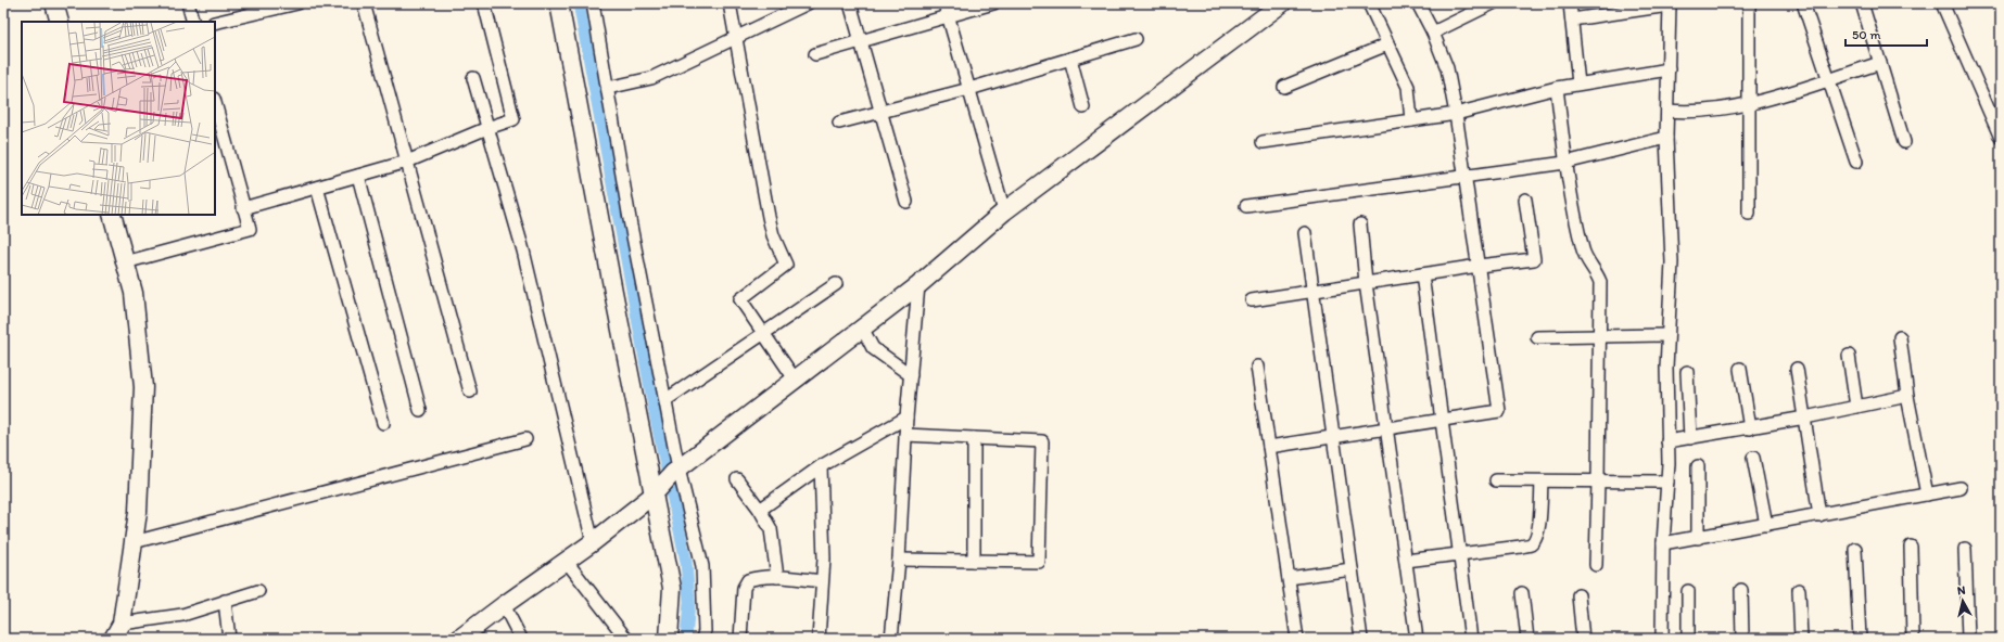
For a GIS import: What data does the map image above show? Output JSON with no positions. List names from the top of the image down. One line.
{"scale_bar":"50 m","north":"top"}
